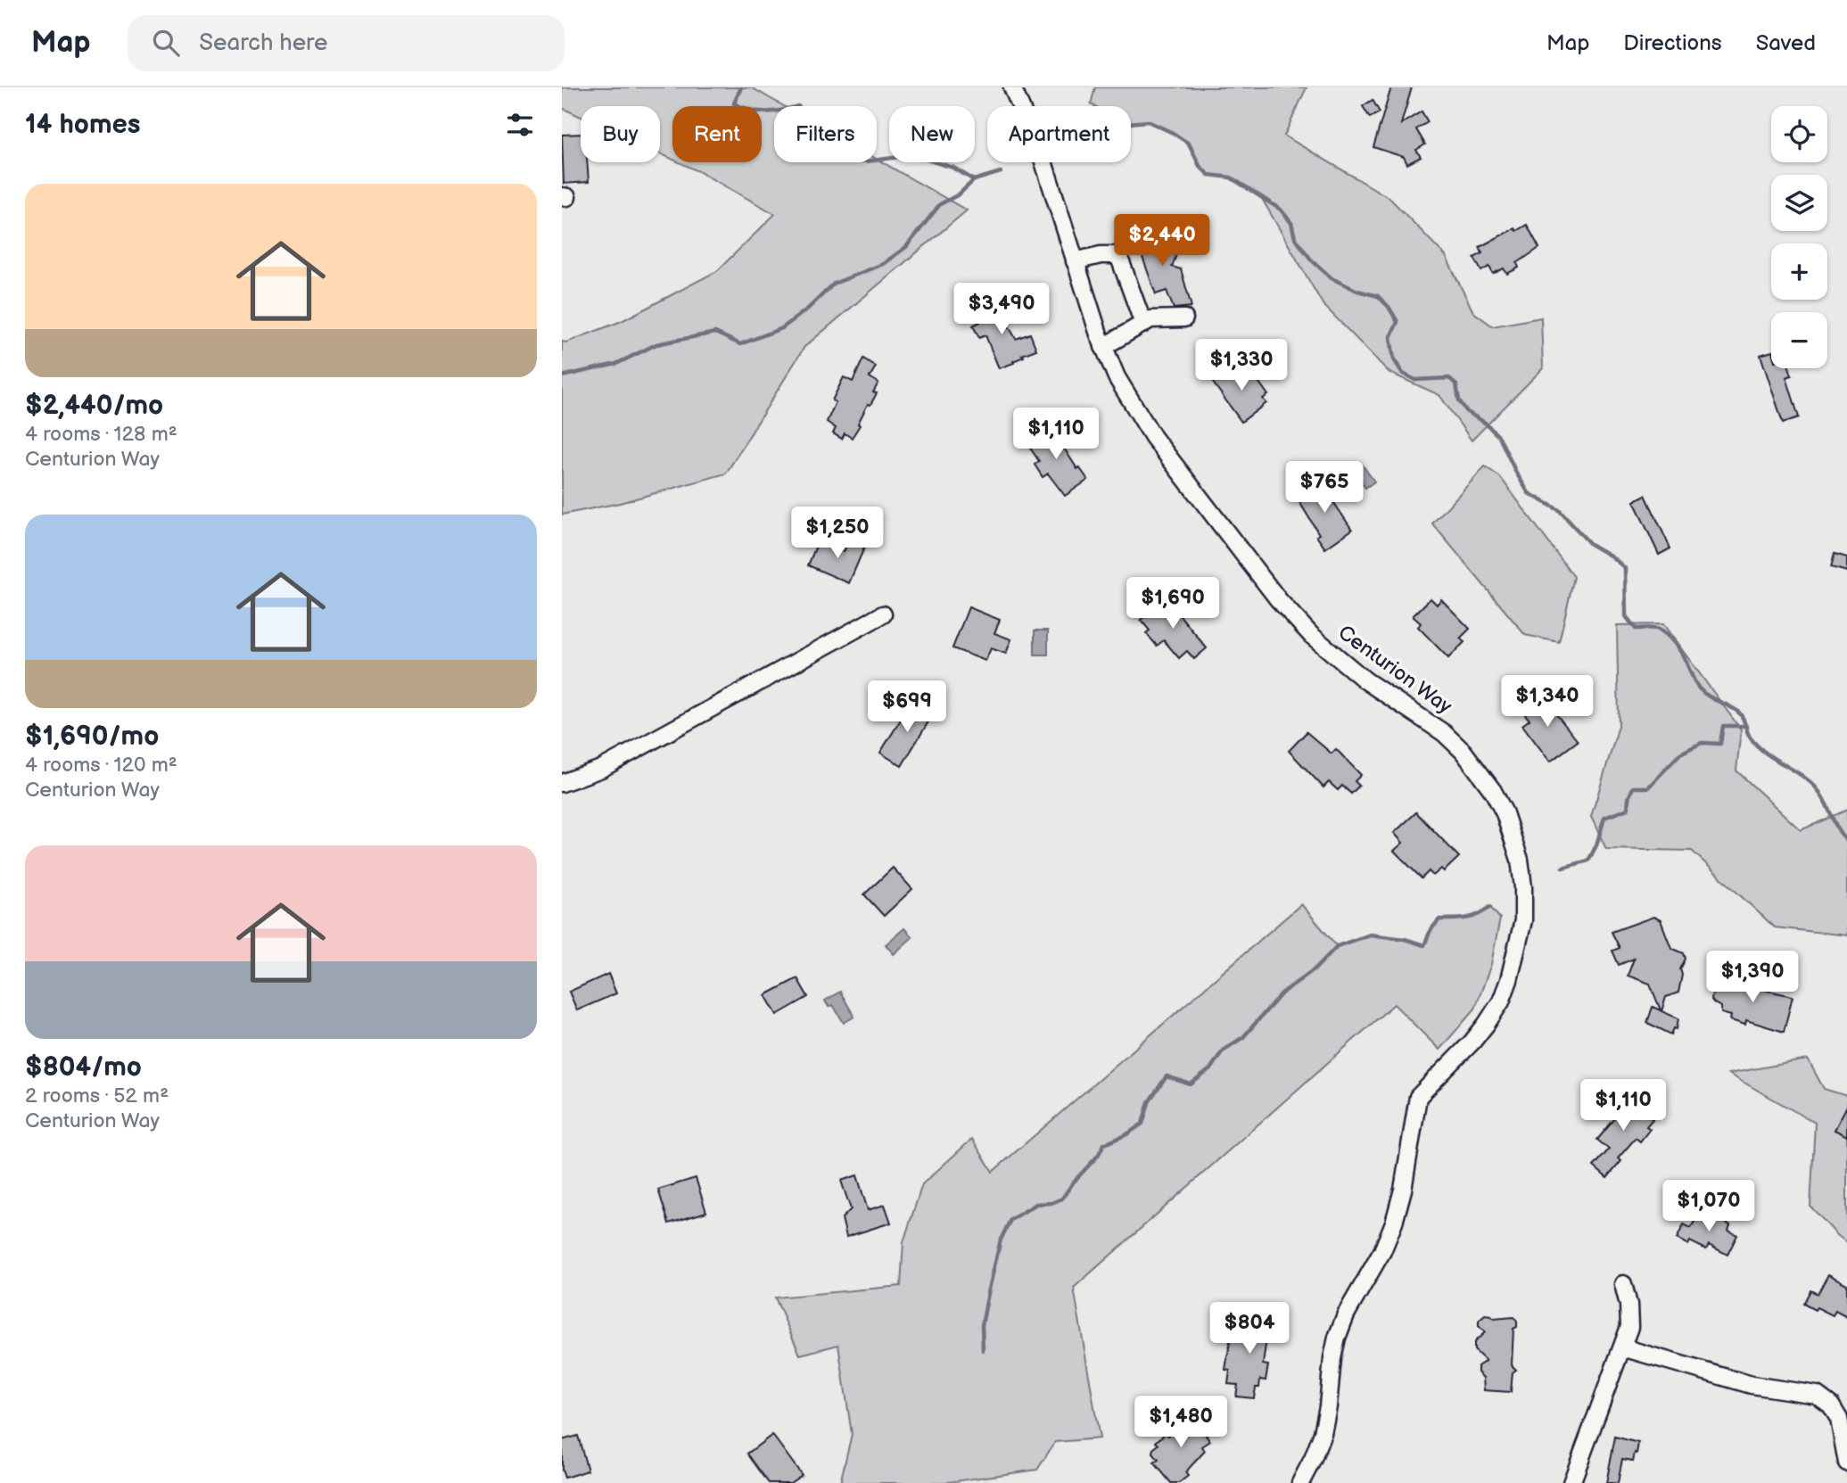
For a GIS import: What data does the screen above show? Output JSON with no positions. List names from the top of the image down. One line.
{"streets":{"street":["Centurion Way"]},"page":{"header":"Map","search":"Search here","nav":["Map","Directions","Saved"],"heading":"14 homes","map_buttons":["+","−"],"chip":["Buy","Rent","Filters","New","Apartment"],"list":[{"name":"$2,440/mo","note":"4 rooms · 128 m² · Centurion Way"},{"name":"$1,690/mo","note":"4 rooms · 120 m² · Centurion Way"},{"name":"$804/mo","note":"2 rooms · 52 m² · Centurion Way"}],"price":["$2,440","$3,490","$1,330","$1,110","$765","$1,250","$1,690","$1,340","$699","$1,390","$1,110","$1,070","$804","$1,480"]}}
